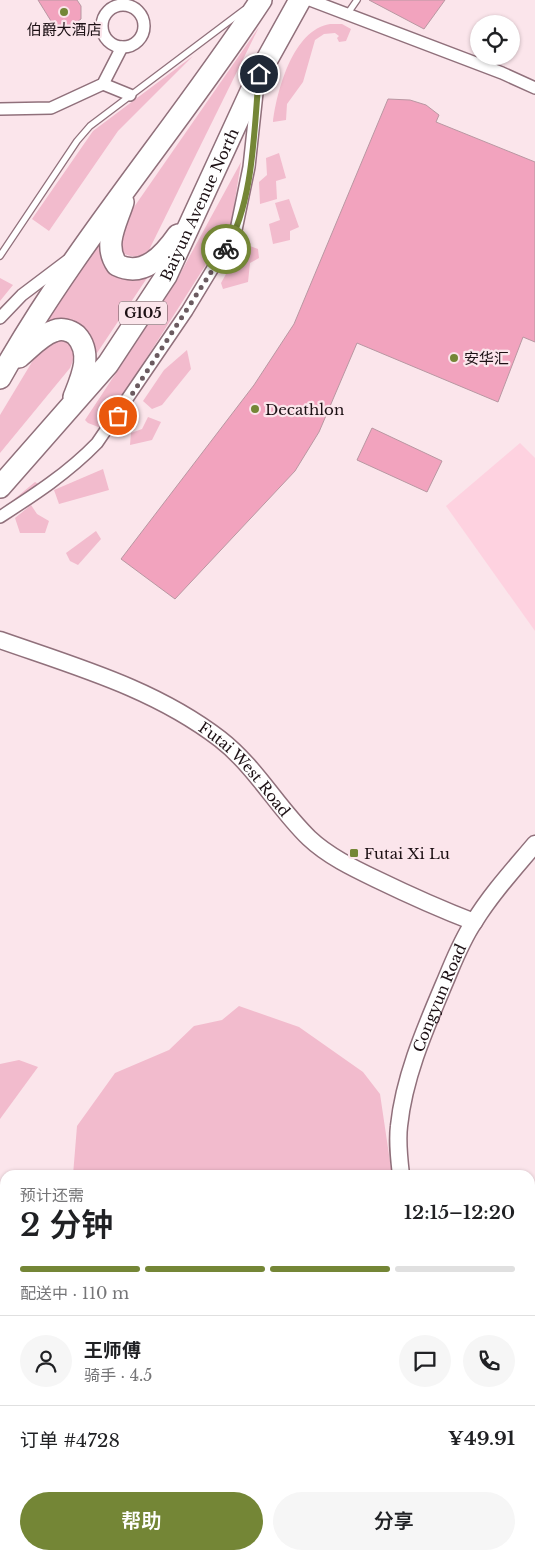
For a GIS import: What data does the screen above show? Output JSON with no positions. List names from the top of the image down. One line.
{"streets":{"highway":["Baiyun Avenue North","G105"],"street":["Futai West Road","Congyun Road"]},"crossings":[["Futai West Road","Congyun Road"]],"places":{"other":["伯爵大酒店","安华汇","Decathlon"],"transit":["Futai Xi Lu"]},"page":{"heading":["2 分钟","预计还需","12:15–12:20"],"panel":["王师傅","骑手 · 4.5","订单 #4728","¥49.91"],"bar":"配送中 · 110 m","buttons":["帮助","分享"]}}
